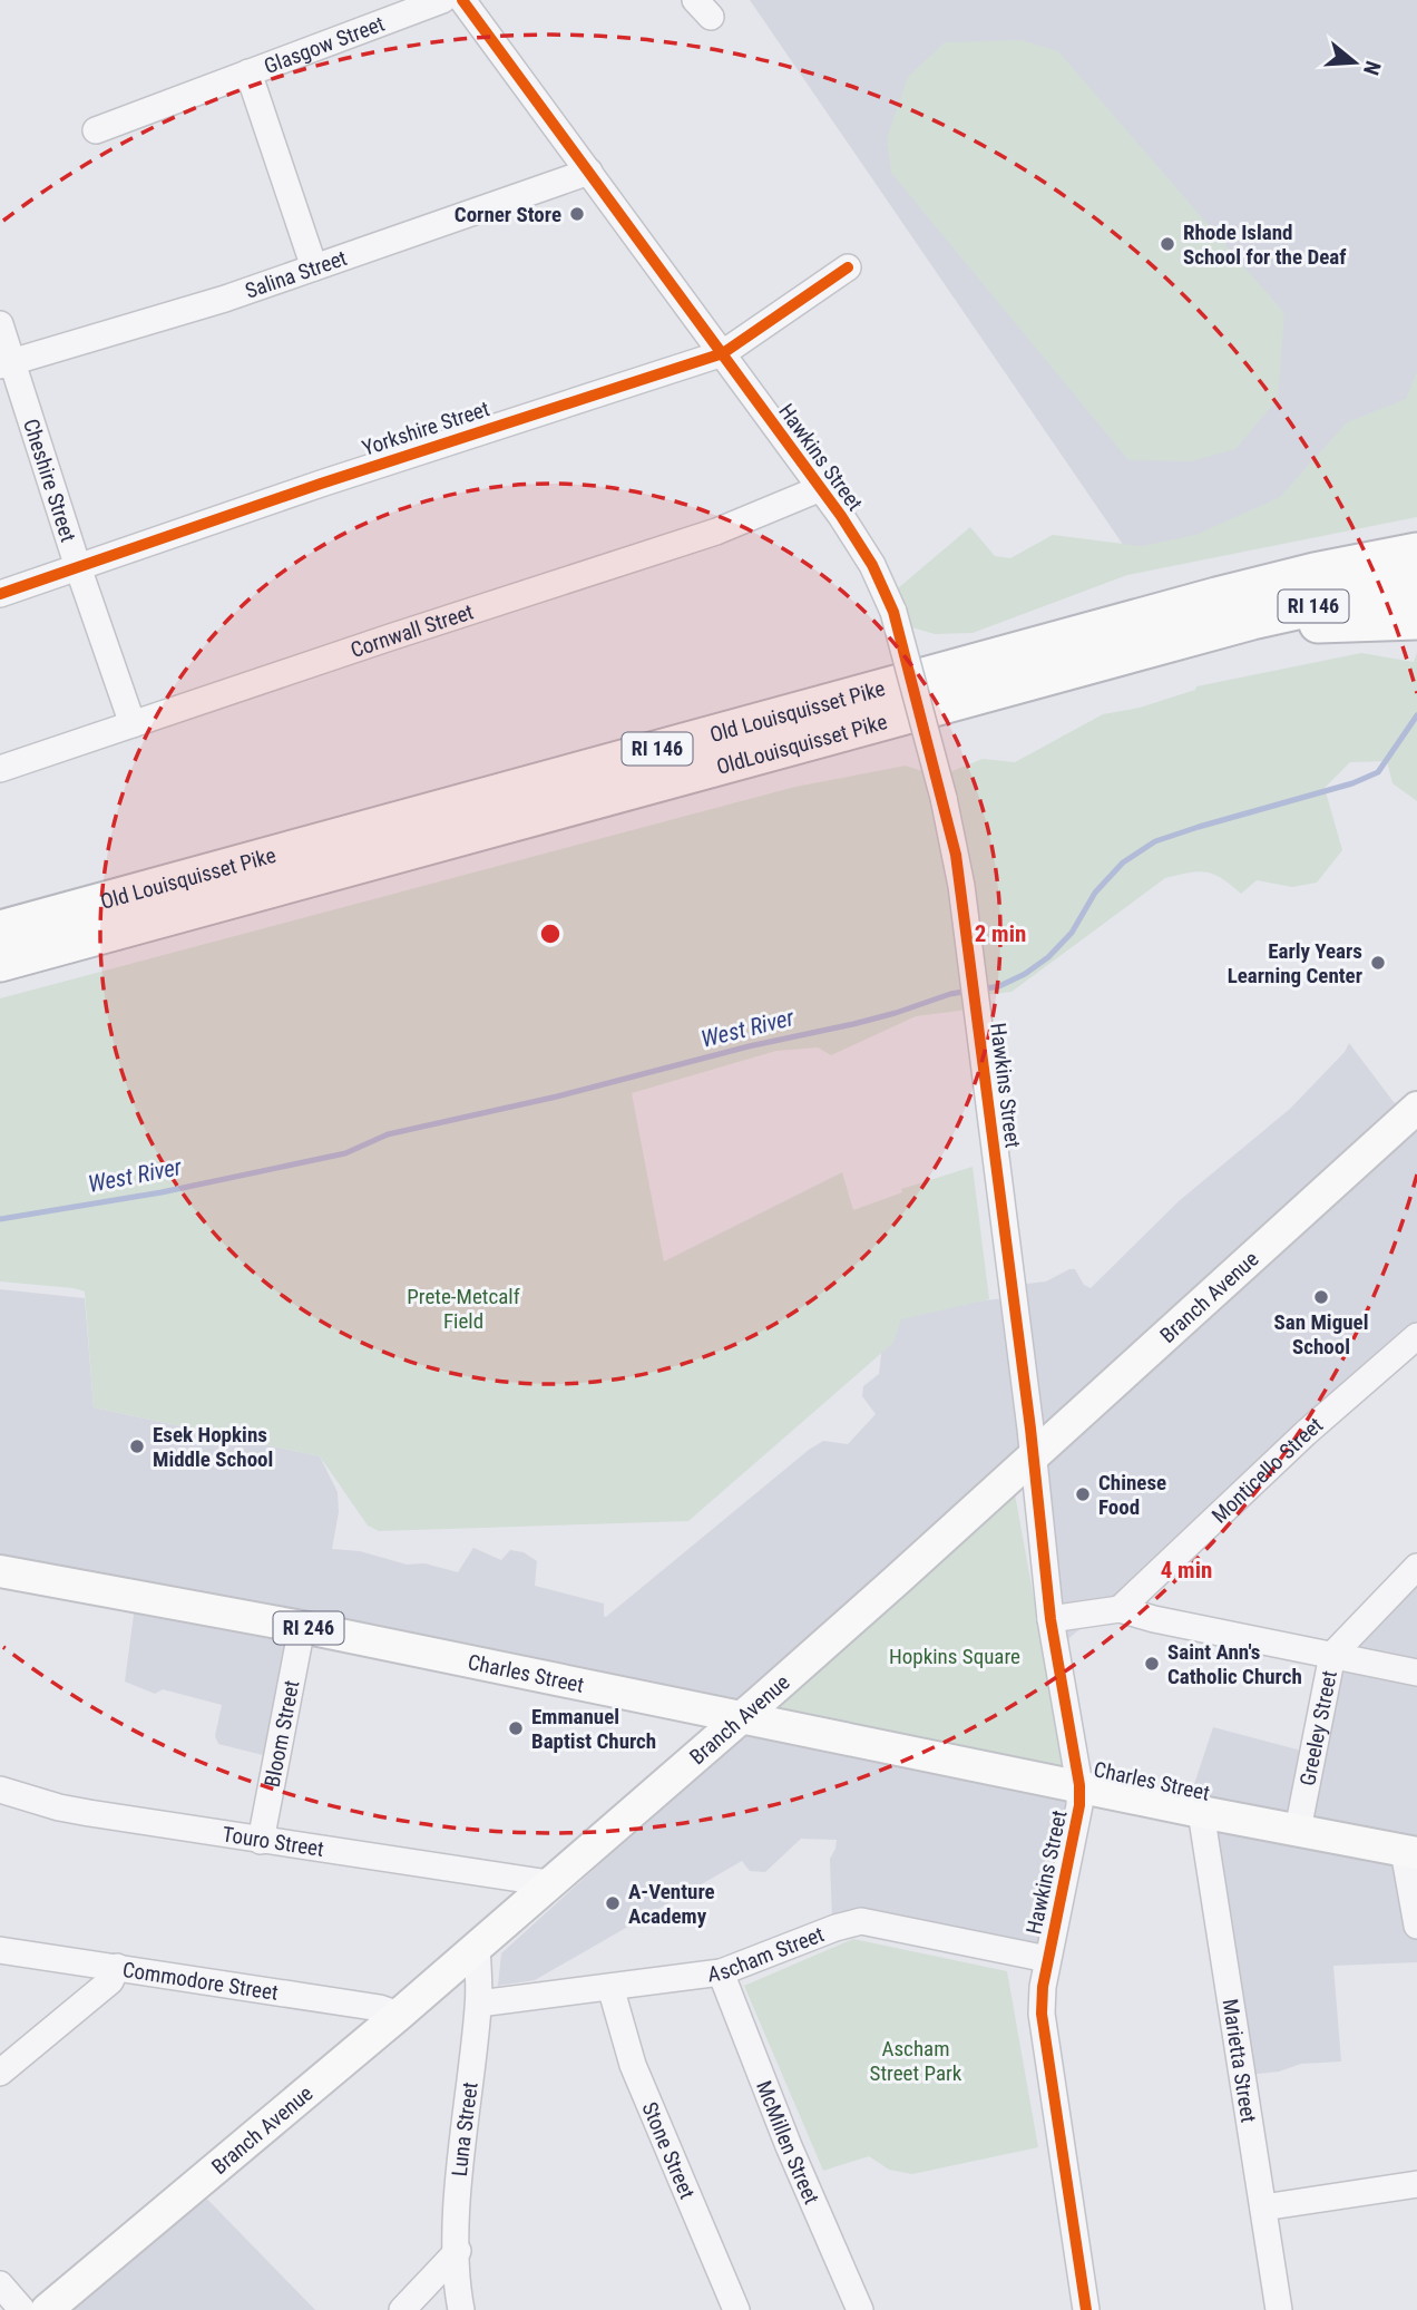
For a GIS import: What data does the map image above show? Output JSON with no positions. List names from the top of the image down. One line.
{"streets":{"highway":["RI 146","Old Louisquisset Pike","OldLouisquisset Pike"],"main road":["Branch Avenue","RI 246","Charles Street"],"street":["Glasgow Street","Salina Street","Yorkshire Street","Hawkins Street","Cheshire Street","Cornwall Street","Monticello Street","Greeley Street","Bloom Street","Touro Street","Ascham Street","Commodore Street","Marietta Street","Luna Street","McMillen Street","Stone Street"]},"crossings":[["Glasgow Street","Salina Street"],["Salina Street","Hawkins Street"],["Salina Street","Cheshire Street"],["Yorkshire Street","Hawkins Street"],["Yorkshire Street","Cheshire Street"],["Hawkins Street","Cornwall Street"],["Hawkins Street","Branch Avenue"],["Hawkins Street","Charles Street"],["Hawkins Street","Ascham Street"],["Cheshire Street","Cornwall Street"],["RI 146","OldLouisquisset Pike"],["Old Louisquisset Pike","OldLouisquisset Pike"],["Branch Avenue","Charles Street"],["Branch Avenue","Touro Street"],["Branch Avenue","Commodore Street"],["Branch Avenue","Luna Street"],["Charles Street","Greeley Street"],["Charles Street","Bloom Street"],["Charles Street","Marietta Street"],["Bloom Street","Touro Street"],["Ascham Street","Luna Street"],["Ascham Street","McMillen Street"],["Ascham Street","Stone Street"]],"water":["West River"],"parks":["Prete-Metcalf Field","Hopkins Square","Ascham Street Park"],"places":["Corner Store","Rhode Island School for the Deaf","Early Years Learning Center","San Miguel School","Esek Hopkins Middle School","Chinese Food","Saint Ann's Catholic Church","Emmanuel Baptist Church","A-Venture Academy"],"north":"right","rings":["2 min","4 min"]}
